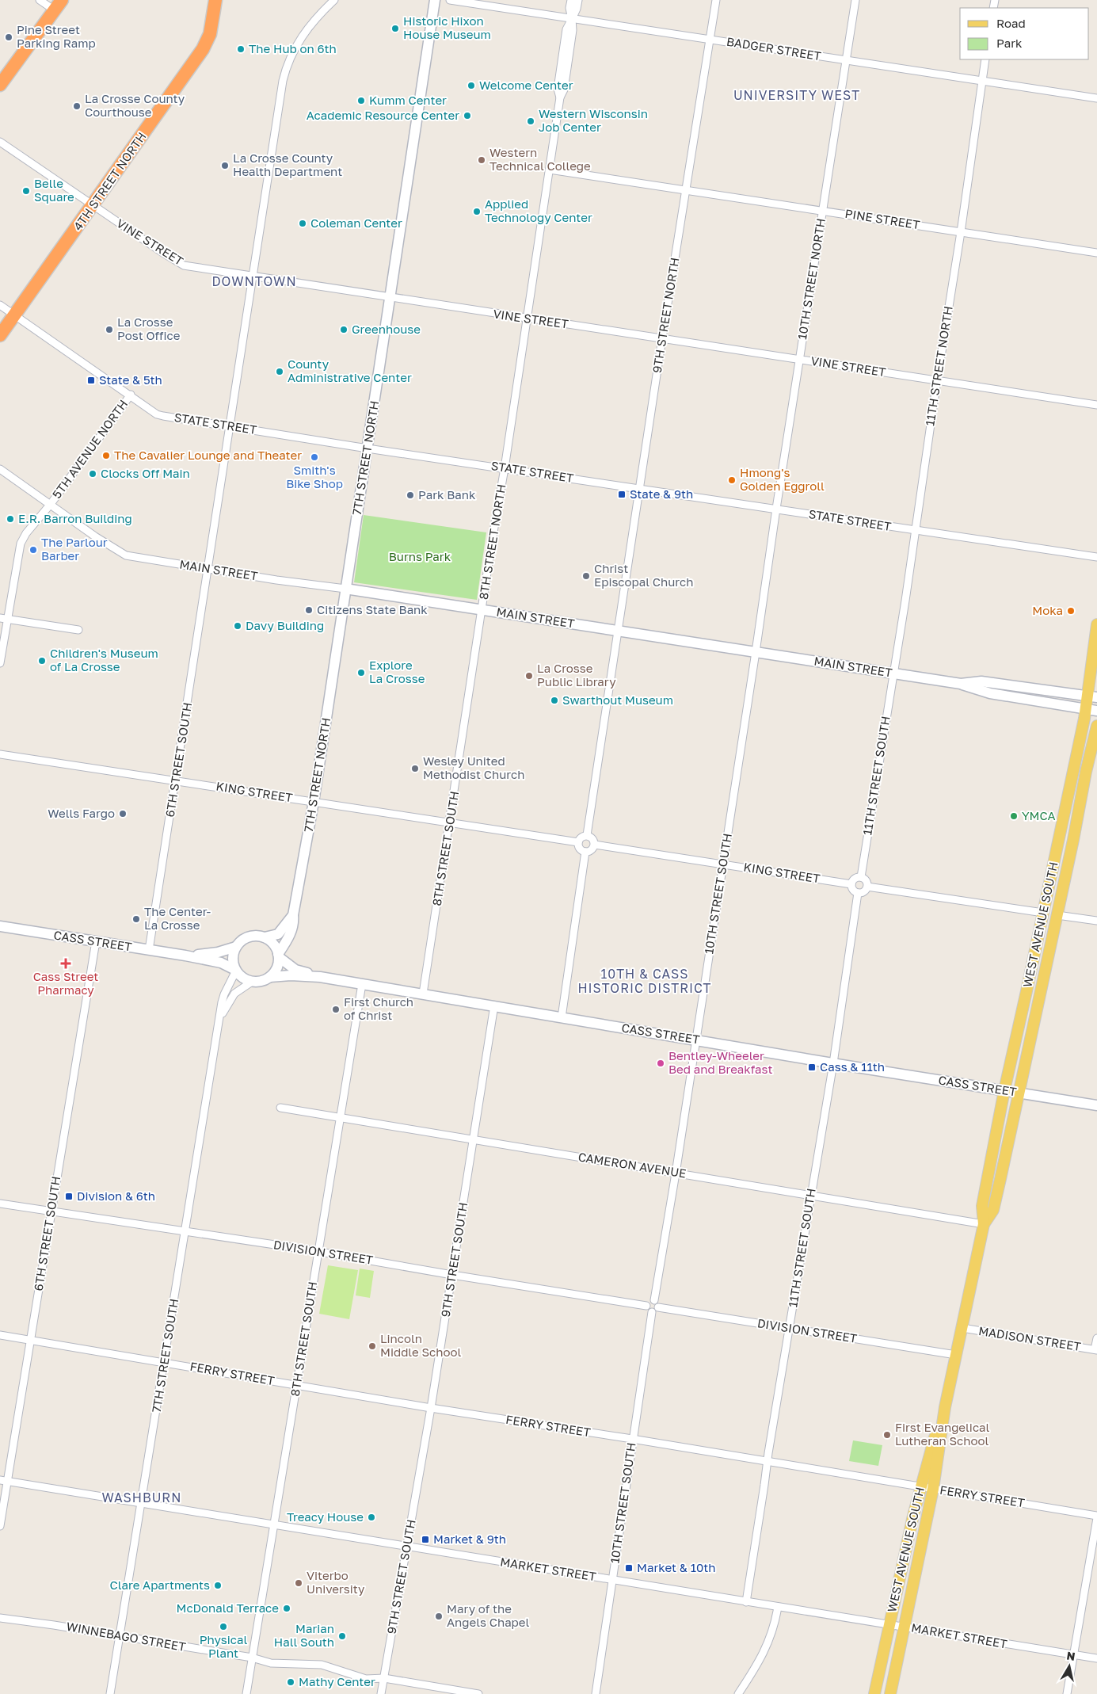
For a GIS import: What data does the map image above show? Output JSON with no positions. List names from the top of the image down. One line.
{"streets":{"highway":["4TH STREET NORTH"],"main road":["WEST AVENUE SOUTH"],"street":["BADGER STREET","PINE STREET","VINE STREET","10TH STREET NORTH","9TH STREET NORTH","11TH STREET NORTH","STATE STREET","5TH AVENUE NORTH","7TH STREET NORTH","8TH STREET NORTH","MAIN STREET","6TH STREET SOUTH","11TH STREET SOUTH","KING STREET","8TH STREET SOUTH","10TH STREET SOUTH","CASS STREET","CAMERON AVENUE","DIVISION STREET","9TH STREET SOUTH","MADISON STREET","7TH STREET SOUTH","FERRY STREET","MARKET STREET","WINNEBAGO STREET"]},"crossings":[["BADGER STREET","10TH STREET NORTH"],["BADGER STREET","9TH STREET NORTH"],["BADGER STREET","11TH STREET NORTH"],["BADGER STREET","8TH STREET NORTH"],["4TH STREET NORTH","VINE STREET"],["4TH STREET NORTH","STATE STREET"],["PINE STREET","10TH STREET NORTH"],["PINE STREET","9TH STREET NORTH"],["PINE STREET","11TH STREET NORTH"],["PINE STREET","8TH STREET NORTH"],["VINE STREET","10TH STREET NORTH"],["VINE STREET","9TH STREET NORTH"],["VINE STREET","11TH STREET NORTH"],["VINE STREET","7TH STREET NORTH"],["VINE STREET","8TH STREET NORTH"],["VINE STREET","6TH STREET SOUTH"],["10TH STREET NORTH","STATE STREET"],["10TH STREET NORTH","MAIN STREET"],["10TH STREET NORTH","10TH STREET SOUTH"],["9TH STREET NORTH","STATE STREET"],["9TH STREET NORTH","MAIN STREET"],["11TH STREET NORTH","STATE STREET"],["11TH STREET NORTH","MAIN STREET"],["11TH STREET NORTH","11TH STREET SOUTH"],["STATE STREET","5TH AVENUE NORTH"],["STATE STREET","7TH STREET NORTH"],["STATE STREET","8TH STREET NORTH"],["STATE STREET","6TH STREET SOUTH"],["5TH AVENUE NORTH","MAIN STREET"],["7TH STREET NORTH","MAIN STREET"],["7TH STREET NORTH","KING STREET"],["7TH STREET NORTH","CASS STREET"],["7TH STREET NORTH","7TH STREET SOUTH"],["8TH STREET NORTH","MAIN STREET"],["8TH STREET NORTH","8TH STREET SOUTH"],["MAIN STREET","6TH STREET SOUTH"],["MAIN STREET","11TH STREET SOUTH"],["MAIN STREET","8TH STREET SOUTH"],["MAIN STREET","10TH STREET SOUTH"],["MAIN STREET","WEST AVENUE SOUTH"],["6TH STREET SOUTH","KING STREET"],["6TH STREET SOUTH","CASS STREET"],["6TH STREET SOUTH","DIVISION STREET"],["6TH STREET SOUTH","FERRY STREET"],["6TH STREET SOUTH","MARKET STREET"],["11TH STREET SOUTH","KING STREET"],["11TH STREET SOUTH","CASS STREET"],["11TH STREET SOUTH","CAMERON AVENUE"],["11TH STREET SOUTH","DIVISION STREET"],["11TH STREET SOUTH","FERRY STREET"],["11TH STREET SOUTH","MARKET STREET"],["KING STREET","8TH STREET SOUTH"],["KING STREET","10TH STREET SOUTH"],["8TH STREET SOUTH","CASS STREET"],["8TH STREET SOUTH","CAMERON AVENUE"],["8TH STREET SOUTH","DIVISION STREET"],["8TH STREET SOUTH","FERRY STREET"],["8TH STREET SOUTH","MARKET STREET"],["8TH STREET SOUTH","WINNEBAGO STREET"],["10TH STREET SOUTH","CASS STREET"],["10TH STREET SOUTH","CAMERON AVENUE"],["10TH STREET SOUTH","DIVISION STREET"],["10TH STREET SOUTH","FERRY STREET"],["10TH STREET SOUTH","MARKET STREET"],["WEST AVENUE SOUTH","CASS STREET"],["WEST AVENUE SOUTH","CAMERON AVENUE"],["WEST AVENUE SOUTH","DIVISION STREET"],["WEST AVENUE SOUTH","MADISON STREET"],["WEST AVENUE SOUTH","FERRY STREET"],["WEST AVENUE SOUTH","MARKET STREET"],["CASS STREET","9TH STREET SOUTH"],["CASS STREET","7TH STREET SOUTH"],["CAMERON AVENUE","9TH STREET SOUTH"],["DIVISION STREET","9TH STREET SOUTH"],["DIVISION STREET","7TH STREET SOUTH"],["9TH STREET SOUTH","FERRY STREET"],["9TH STREET SOUTH","MARKET STREET"],["9TH STREET SOUTH","WINNEBAGO STREET"],["7TH STREET SOUTH","FERRY STREET"],["7TH STREET SOUTH","MARKET STREET"],["7TH STREET SOUTH","WINNEBAGO STREET"]],"districts":["UNIVERSITY WEST","DOWNTOWN","10TH & CASS HISTORIC DISTRICT","WASHBURN"],"parks":["Burns Park"],"places":{"other":["Historic Hixon House Museum","Pine Street Parking Ramp","The Hub on 6th","Welcome Center","Kumm Center","La Crosse County Courthouse","Academic Resource Center","Western Wisconsin Job Center","Western Technical College","La Crosse County Health Department","Belle Square","Applied Technology Center","Coleman Center","La Crosse Post Office","Greenhouse","County Administrative Center","The Cavalier Lounge and Theater","Smith's Bike Shop","Clocks Off Main","Hmong's Golden Eggroll","Park Bank","E.R. Barron Building","The Parlour Barber","Christ Episcopal Church","Citizens State Bank","Moka","Davy Building","Children's Museum of La Crosse","Explore La Crosse","La Crosse Public Library","Swarthout Museum","Wesley United Methodist Church","Wells Fargo","YMCA","The Center- La Crosse","First Church of Christ","Bentley-Wheeler Bed and Breakfast","Lincoln Middle School","First Evangelical Lutheran School","Treacy House","Viterbo University","Clare Apartments","McDonald Terrace","Mary of the Angels Chapel","Physical Plant","Marian Hall South","Mathy Center"],"transit":["State & 5th","State & 9th","Cass & 11th","Division & 6th","Market & 9th","Market & 10th"],"health":["Cass Street Pharmacy"]},"legend":["Road","Park"],"north":"top"}
